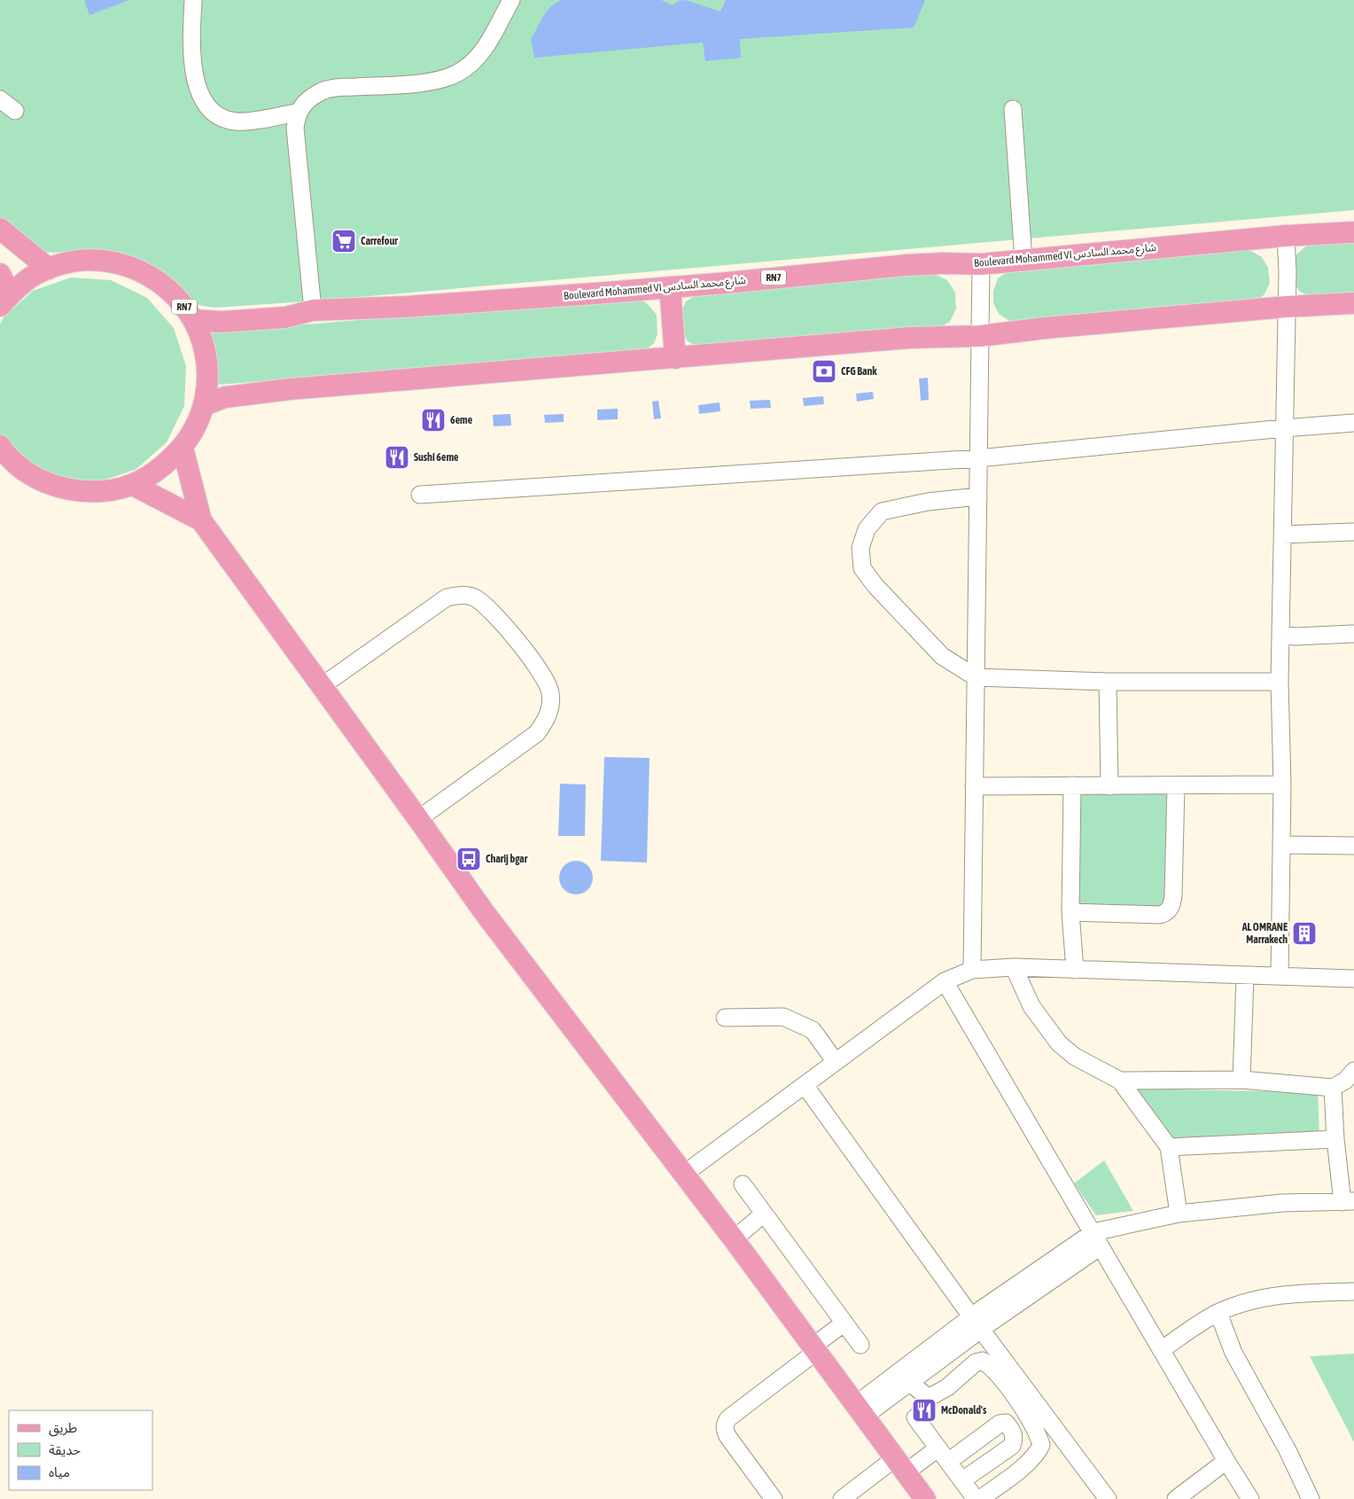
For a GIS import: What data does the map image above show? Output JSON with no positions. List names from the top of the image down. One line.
{"streets":{"main road":["Boulevard Mohammed VI شارع محمد السادس","RN7"]},"crossings":[["Boulevard Mohammed VI شارع محمد السادس","RN7"]],"places":{"supermarket":["Carrefour"],"bank":["CFG Bank"],"restaurant":["6eme","Sushi 6eme","McDonald's"],"bus stop":["Charij bgar"],"building":["AL OMRANE Marrakech"]},"legend":["طريق","حديقة","مياه"]}
